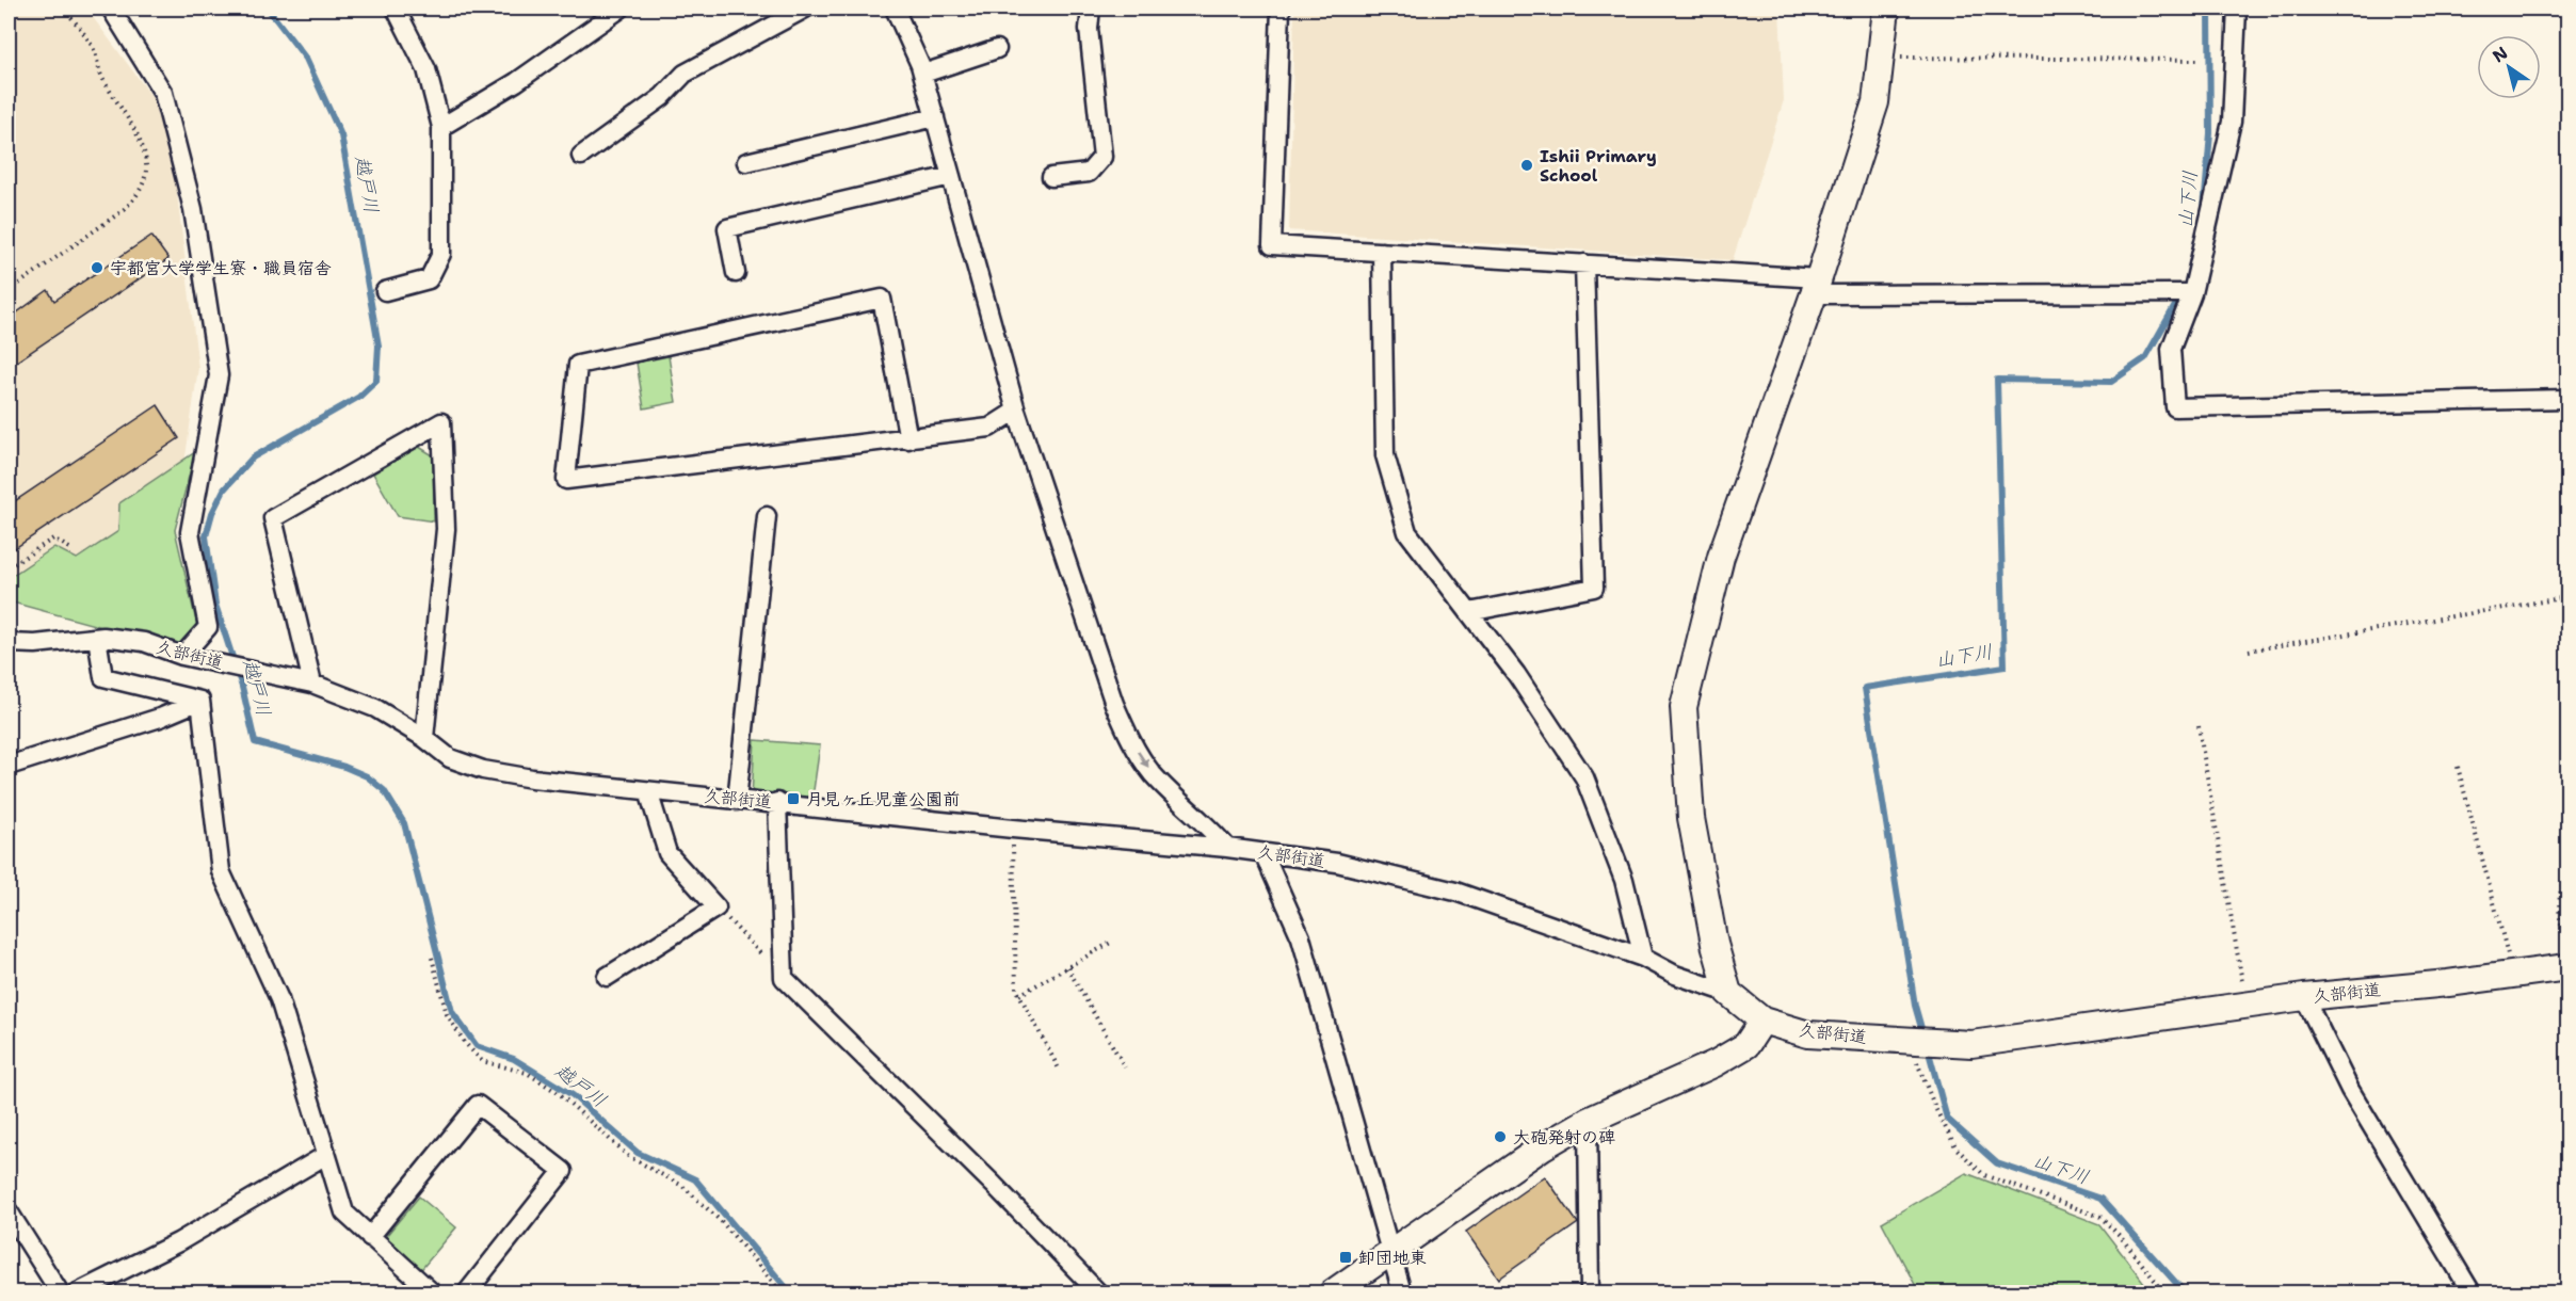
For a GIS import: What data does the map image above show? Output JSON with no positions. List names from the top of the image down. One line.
{"streets":{"street":["久部街道"]},"water":["越戸川","山下川"],"places":{"other":["Ishii Primary School","宇都宮大学学生寮・職員宿舎","大砲発射の碑"],"transit":["月見ヶ丘児童公園前","卸団地東"]},"north":"top left"}
